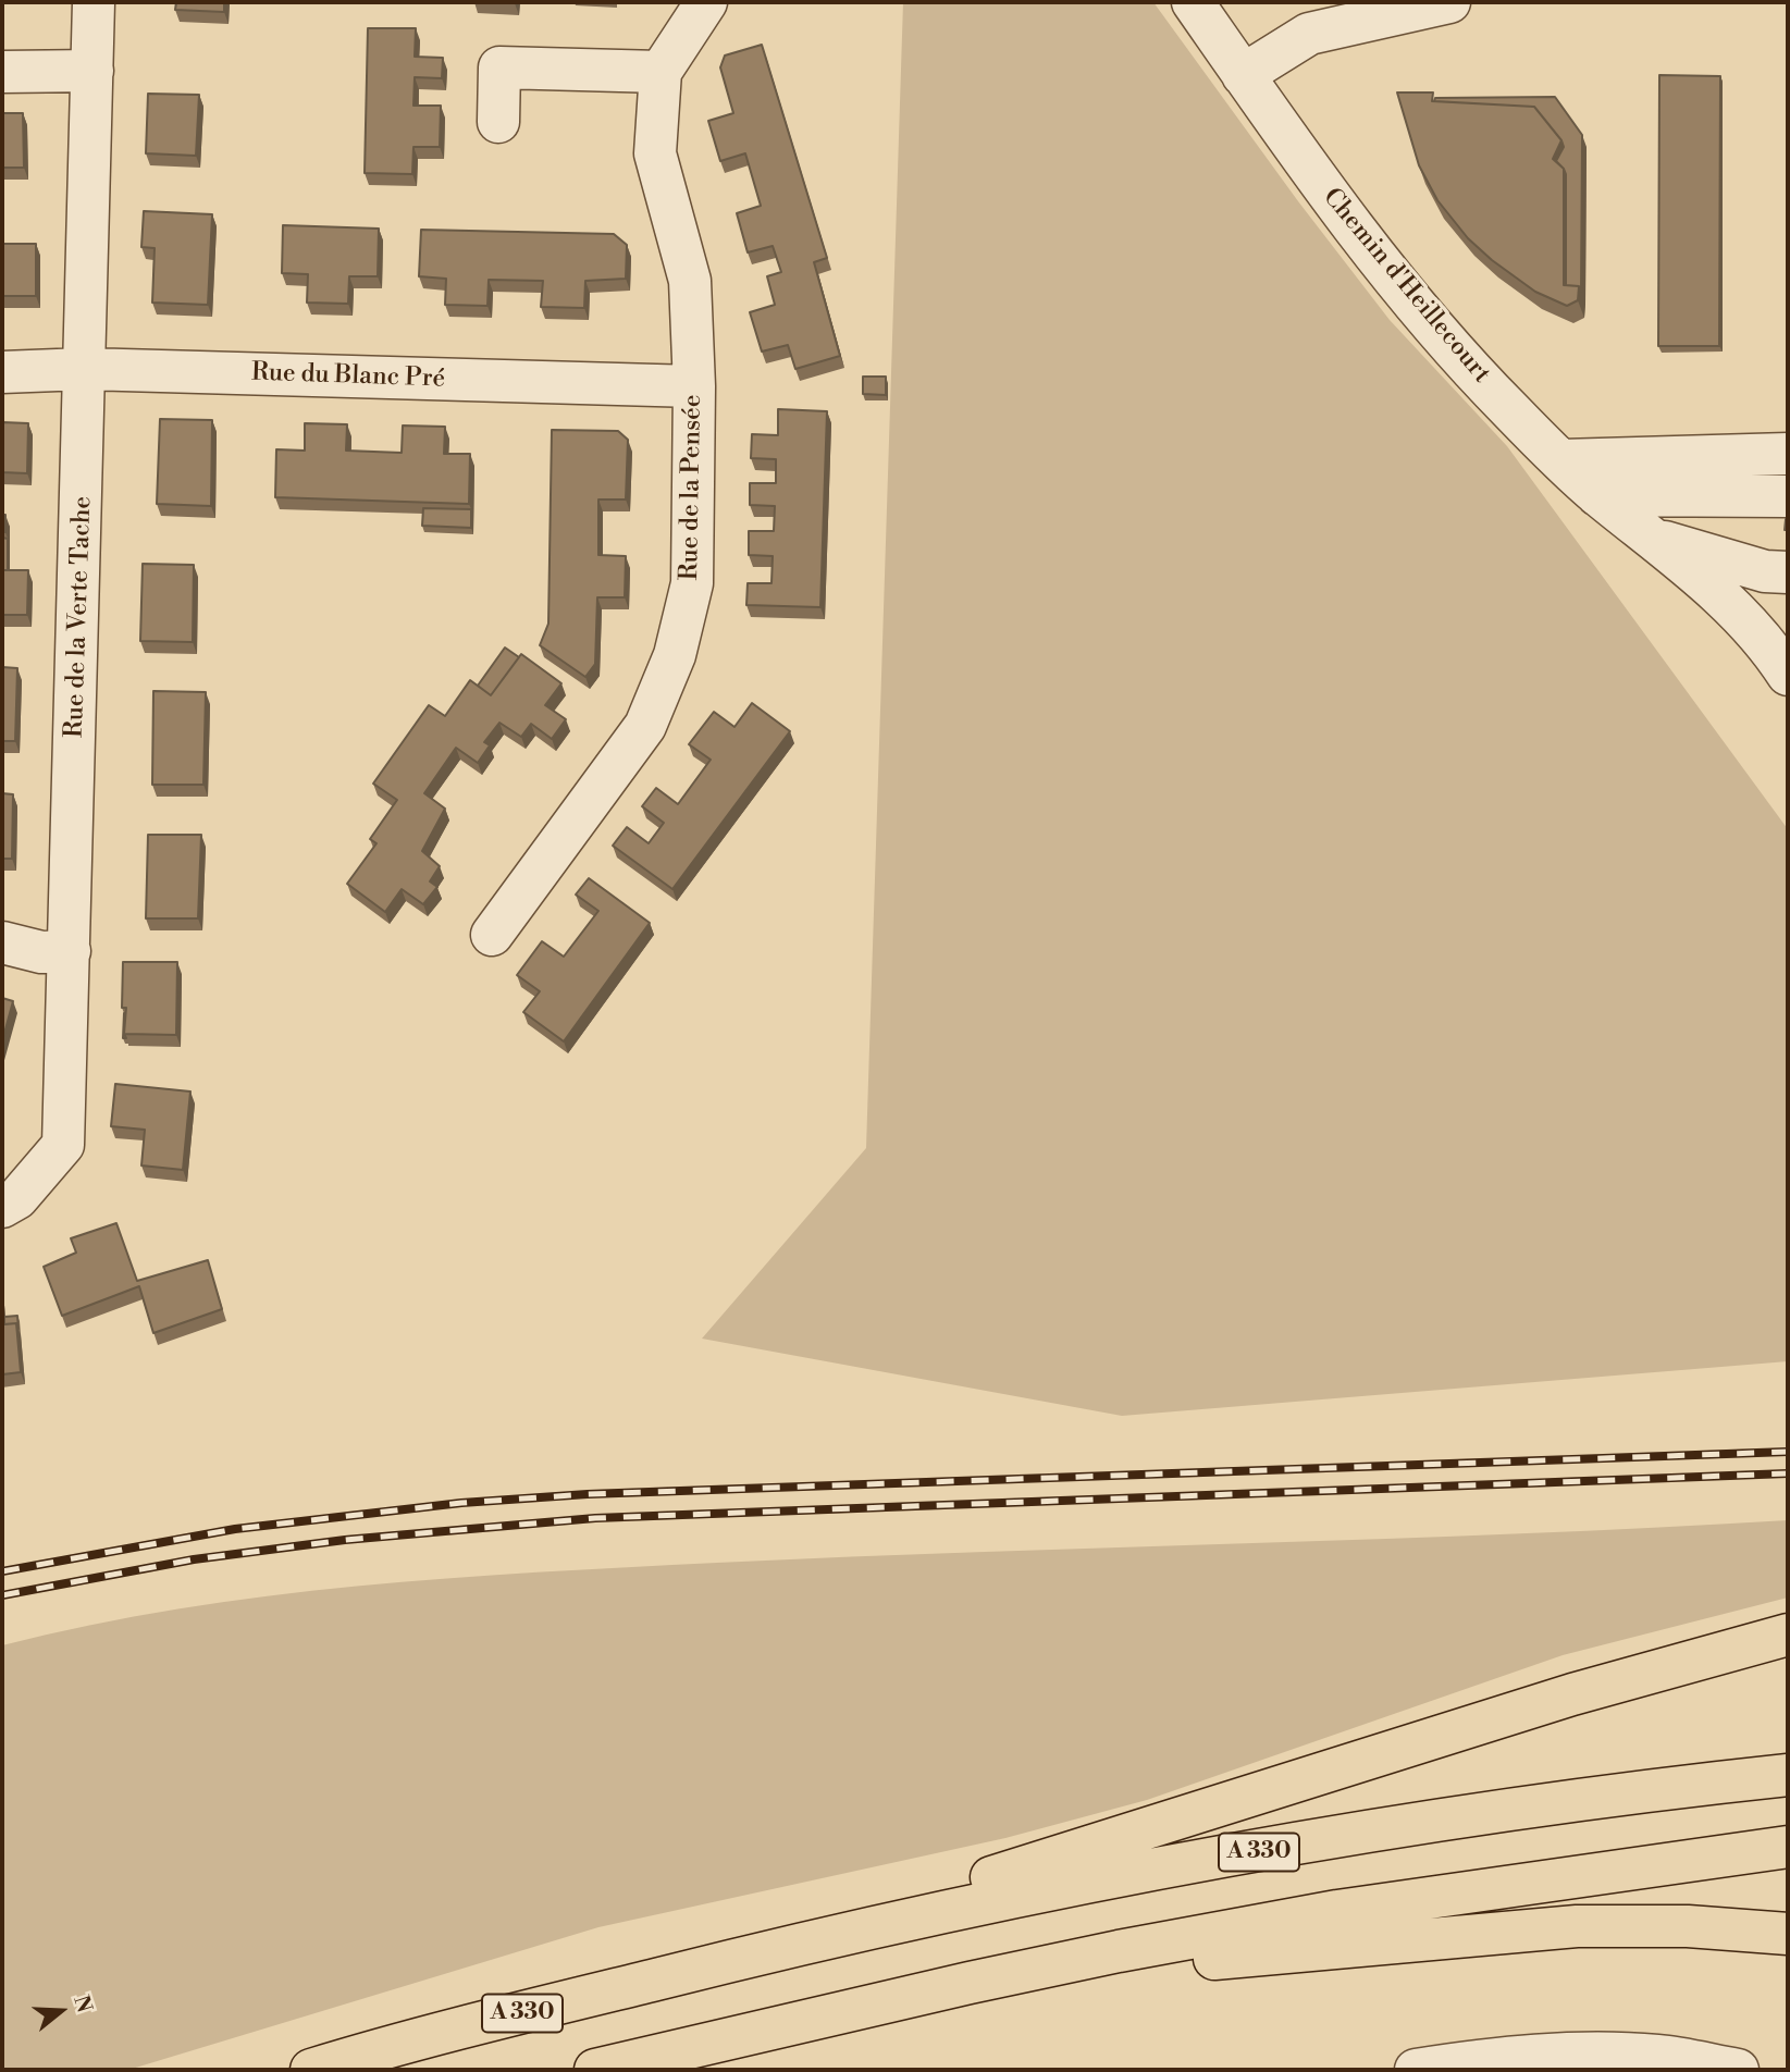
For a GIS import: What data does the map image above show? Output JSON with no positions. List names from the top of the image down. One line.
{"streets":{"highway":["A 330"],"street":["Chemin d'Heillecourt","Rue du Blanc Pré","Rue de la Pensée","Rue de la Verte Tache"]},"crossings":[["Rue du Blanc Pré","Rue de la Pensée"],["Rue du Blanc Pré","Rue de la Verte Tache"]],"north":"right"}
